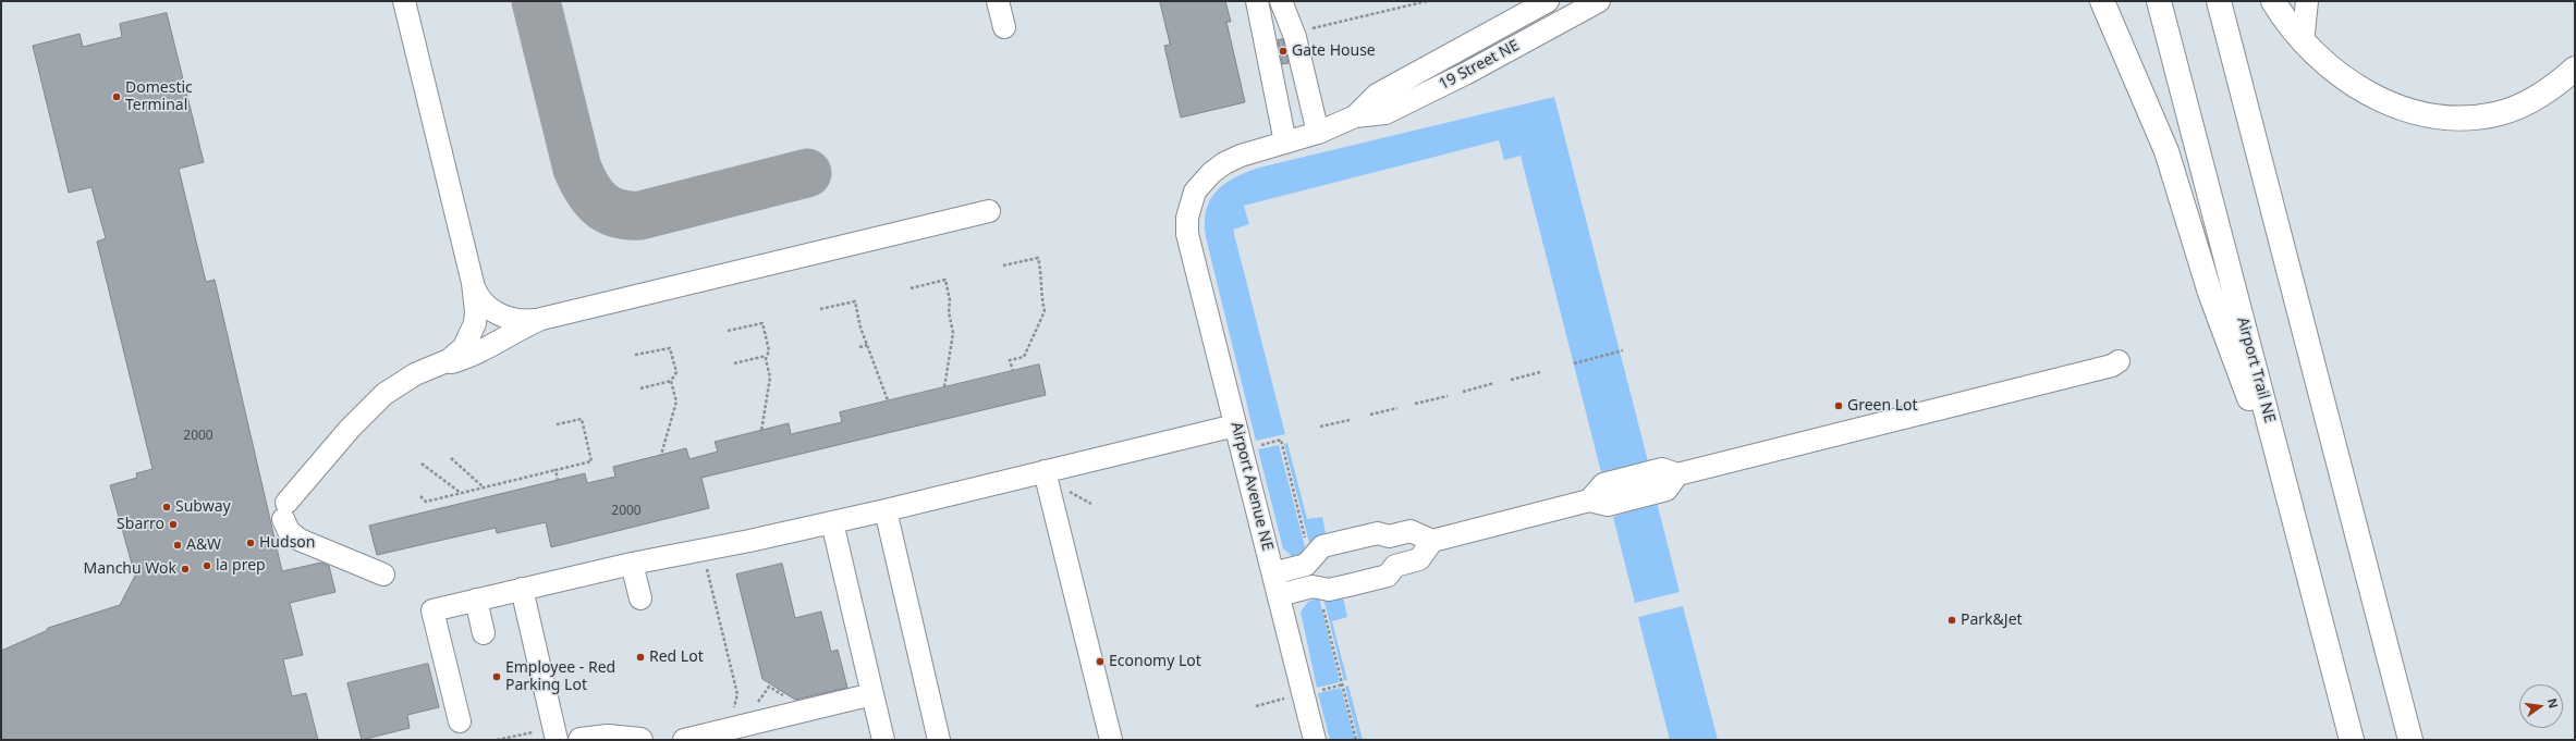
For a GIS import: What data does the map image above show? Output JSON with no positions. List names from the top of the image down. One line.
{"streets":{"main road":["Airport Trail NE"],"street":["19 Street NE","Airport Avenue NE"]},"crossings":[["19 Street NE","Airport Avenue NE"]],"places":["Gate House","Domestic Terminal","Green Lot","Subway","Sbarro","Hudson","A&W","la prep","Manchu Wok","Park&Jet","Red Lot","Economy Lot","Employee - Red Parking Lot"],"house_numbers":["2000","2000"],"north":"right"}
